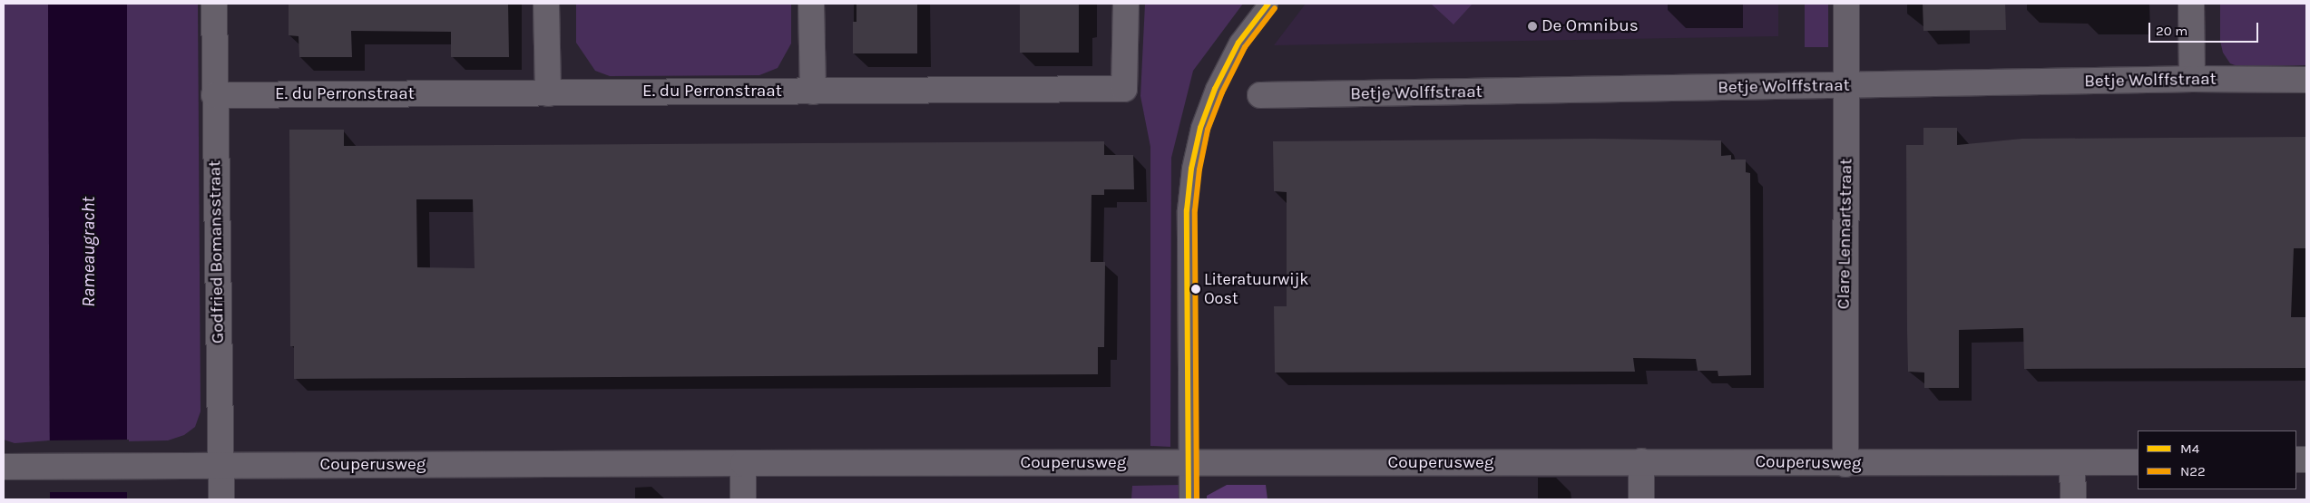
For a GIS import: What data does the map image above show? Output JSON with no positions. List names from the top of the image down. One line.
{"streets":{"street":["Betje Wolffstraat","E. du Perronstraat","Clare Lennartstraat","Godfried Bomansstraat","Couperusweg"]},"crossings":[["Betje Wolffstraat","Clare Lennartstraat"],["E. du Perronstraat","Godfried Bomansstraat"],["Clare Lennartstraat","Couperusweg"],["Godfried Bomansstraat","Couperusweg"]],"water":["Rameaugracht"],"places":["De Omnibus","Literatuurwijk Oost"],"lines":["transit line M4","transit line N22"],"legend":["M4","N22"],"scale_bar":"20 m"}
